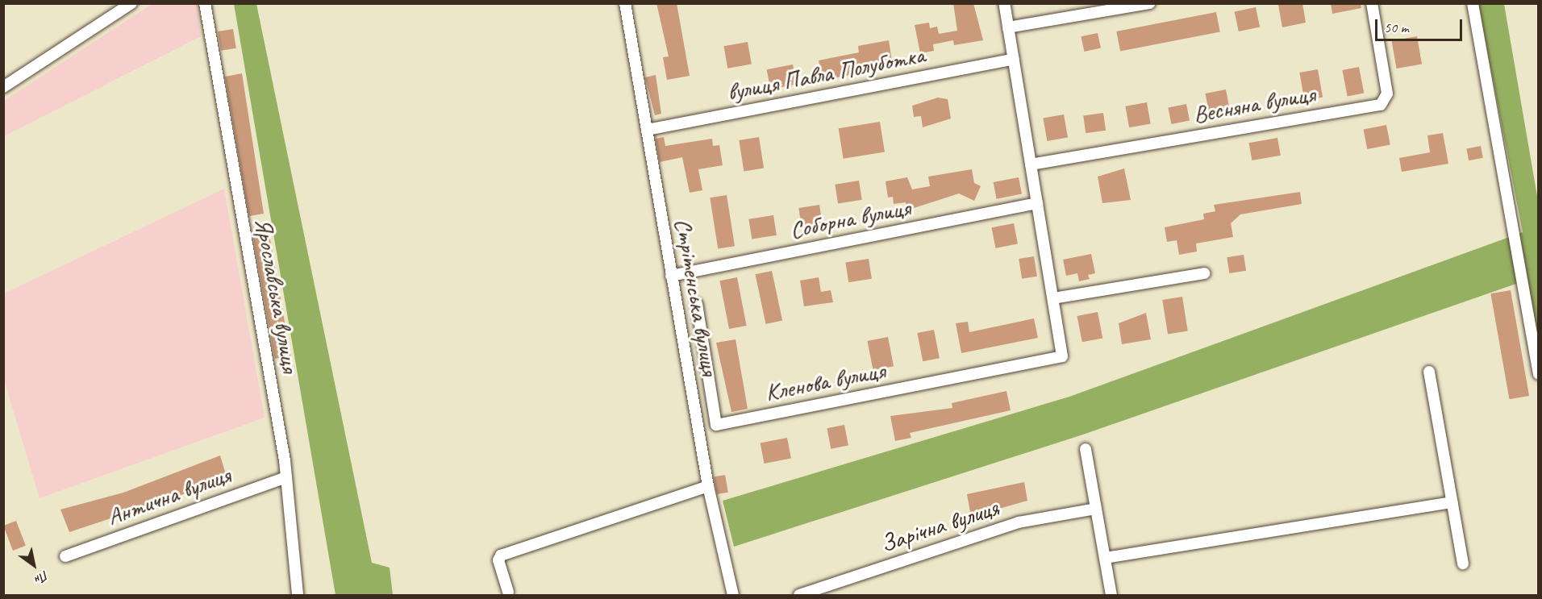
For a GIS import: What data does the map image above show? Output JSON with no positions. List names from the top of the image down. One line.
{"streets":{"street":["вулиця Павла Полуботка","Весняна вулиця","Соборна вулиця","Ярославська вулиця","Стрітенська вулиця","Кленова вулиця","Антична вулиця","Зарічна вулиця"]},"crossings":[["вулиця Павла Полуботка","Стрітенська вулиця"],["Соборна вулиця","Стрітенська вулиця"],["Ярославська вулиця","Антична вулиця"]],"scale_bar":"50 m","north":"bottom right"}
